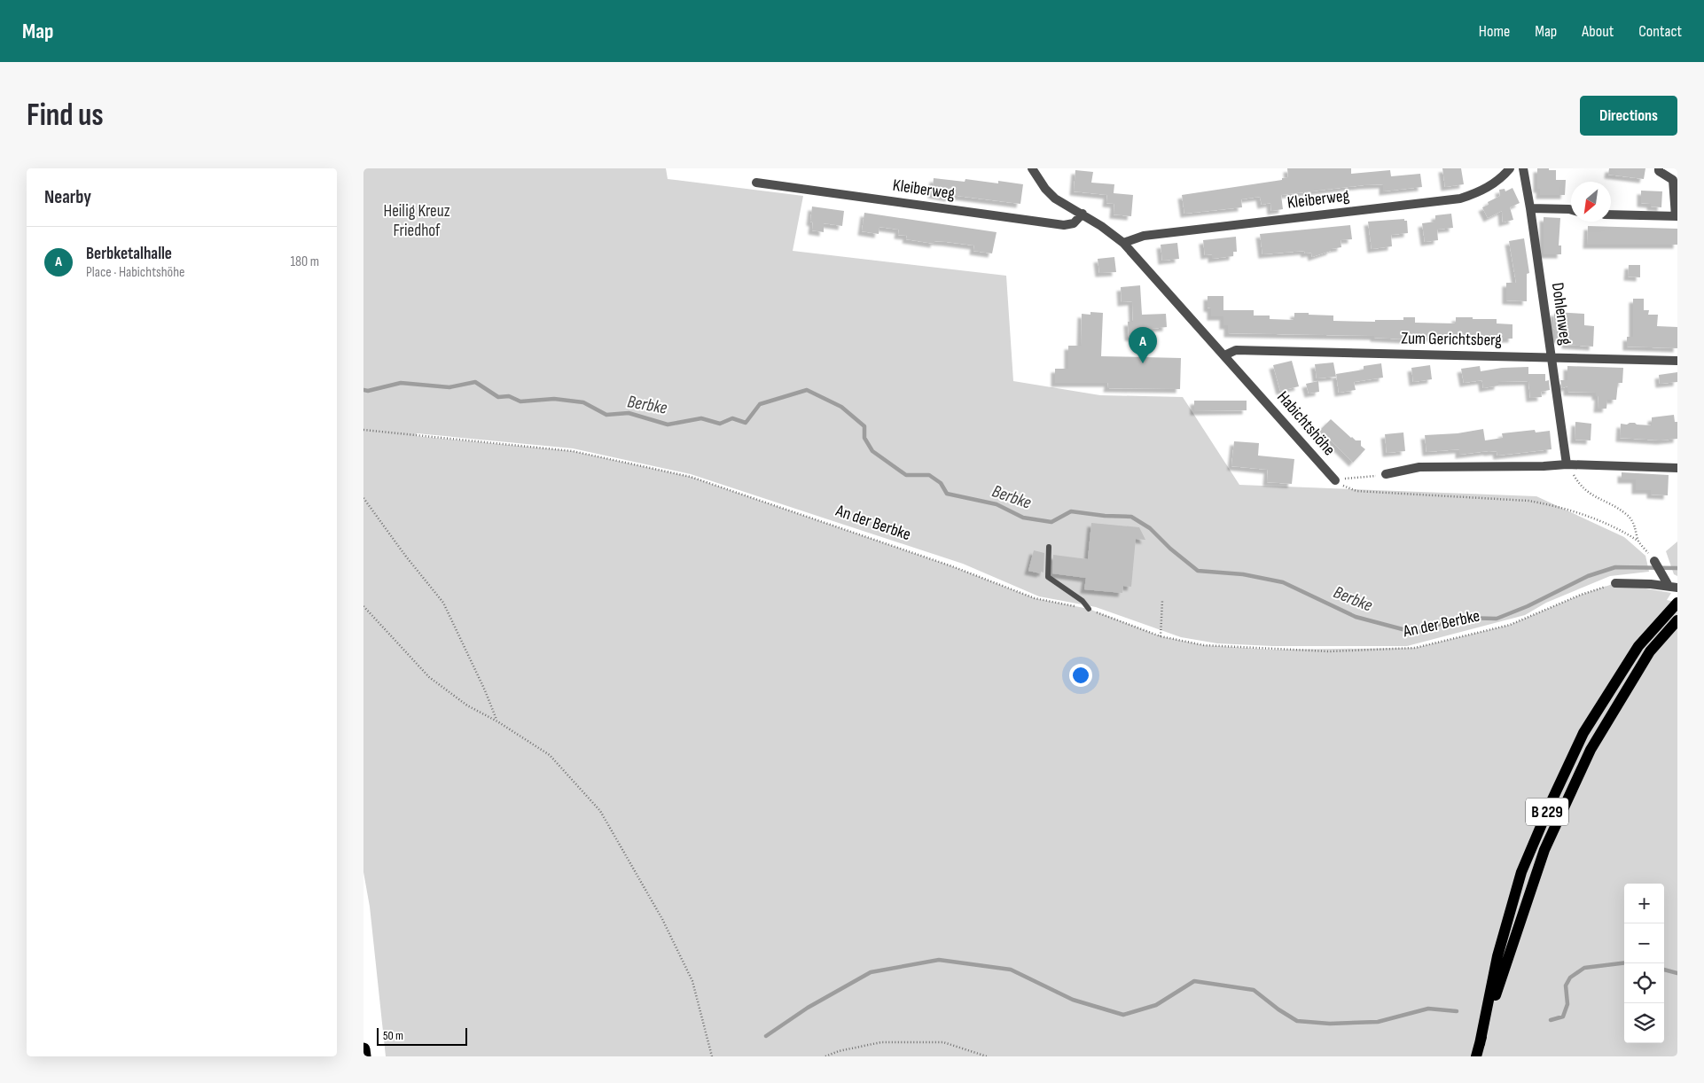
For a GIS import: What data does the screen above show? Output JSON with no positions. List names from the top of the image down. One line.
{"streets":{"main road":["B 229"],"street":["Kleiberweg","Dohlenweg","Zum Gerichtsberg","Habichtshöhe"],"path":["An der Berbke"]},"crossings":[["Kleiberweg","Habichtshöhe"],["Dohlenweg","Zum Gerichtsberg"],["Zum Gerichtsberg","Habichtshöhe"]],"water":["Berbke"],"parks":["Heilig Kreuz Friedhof"],"scale_bar":"50 m","north":"bottom left","page":{"header":"Map","nav":["Home","Map","About","Contact"],"buttons":"Directions","title":"Find us","heading":"Nearby","list":[{"mark":"A","name":"Berbketalhalle","note":"Place · Habichtshöhe","value":"180 m"}],"pins":"A","map_buttons":["+","−"],"scale":"50 m"}}
